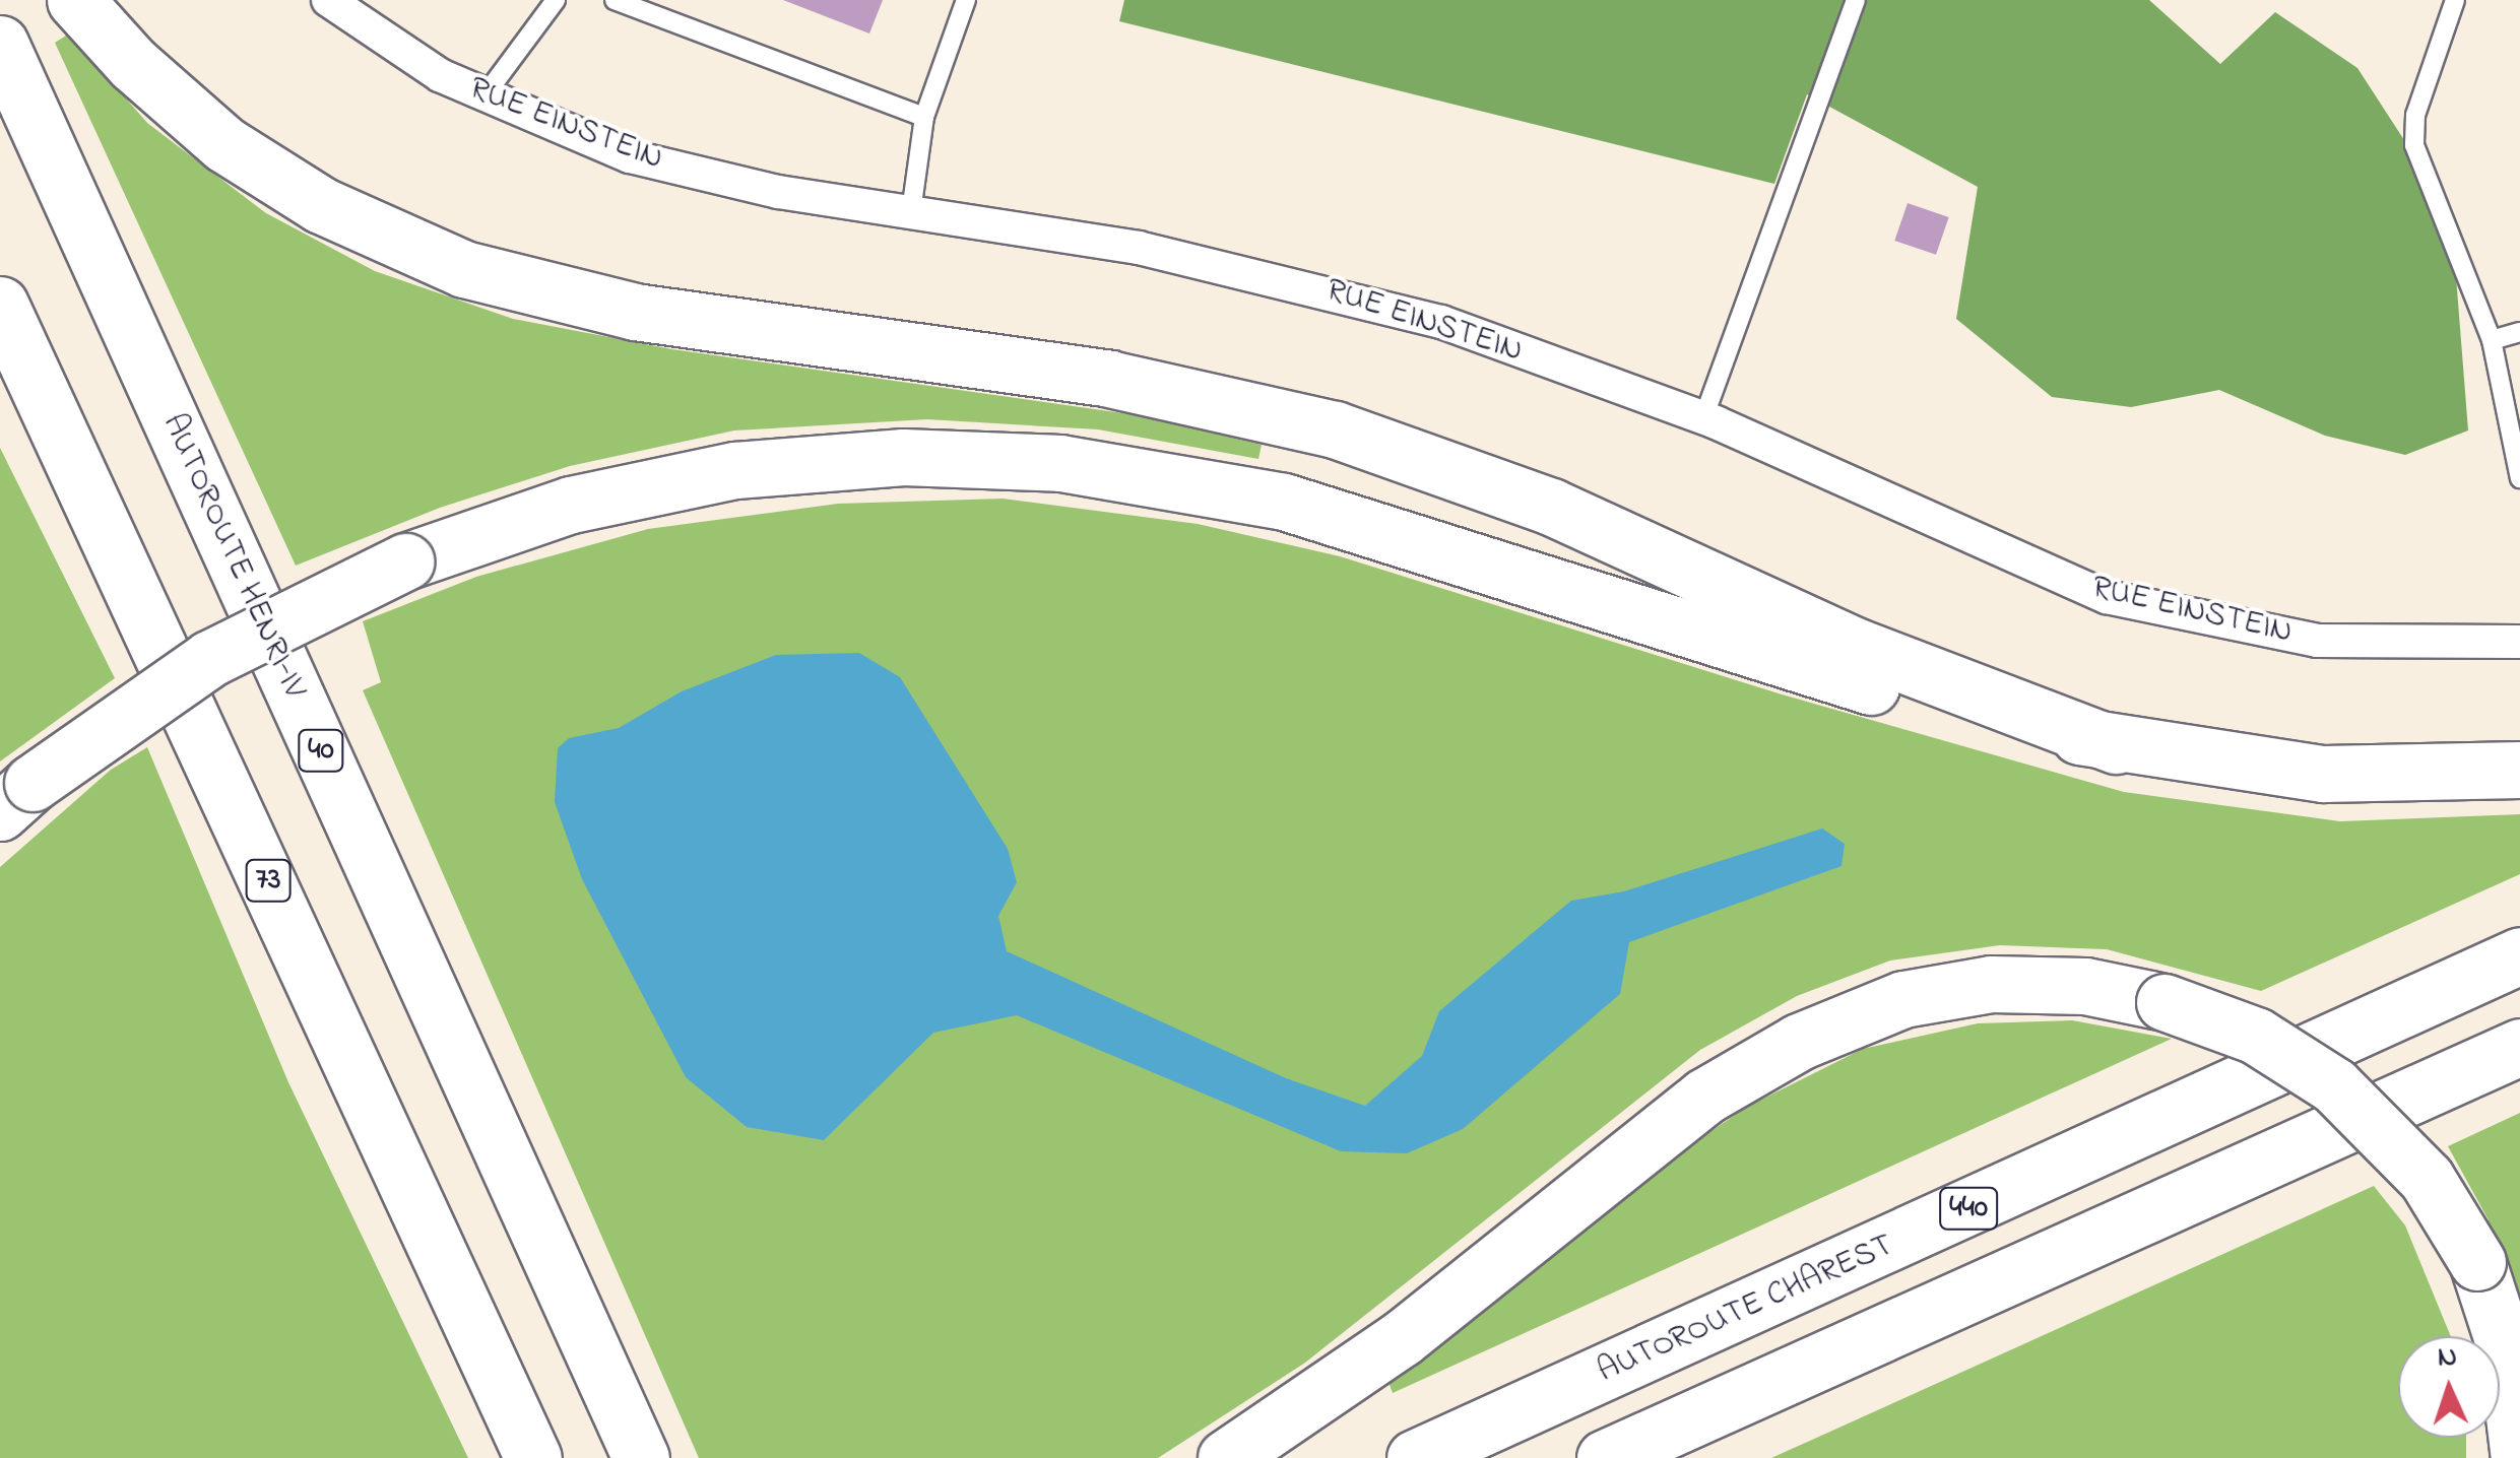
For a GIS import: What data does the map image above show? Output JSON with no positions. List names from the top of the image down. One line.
{"streets":{"highway":["AUTOROUTE HENRI-IV","40","73","440","AUTOROUTE CHAREST"],"street":["RUE EINSTEIN"]},"north":"top"}
